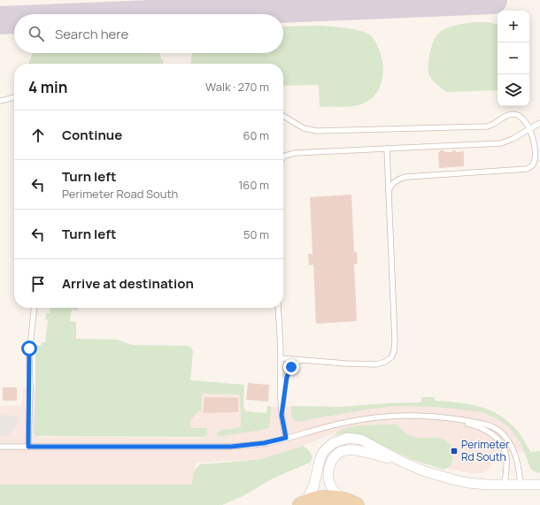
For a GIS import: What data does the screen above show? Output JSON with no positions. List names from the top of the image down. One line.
{"places":{"transit":["Perimeter Rd South"]},"page":{"map_buttons":["+","−"],"search":"Search here","heading":["4 min","Walk · 270 m"],"list":[["Continue","60 m"],["Turn left","Perimeter Road South","160 m"],["Turn left","50 m"],"Arrive at destination"]}}
